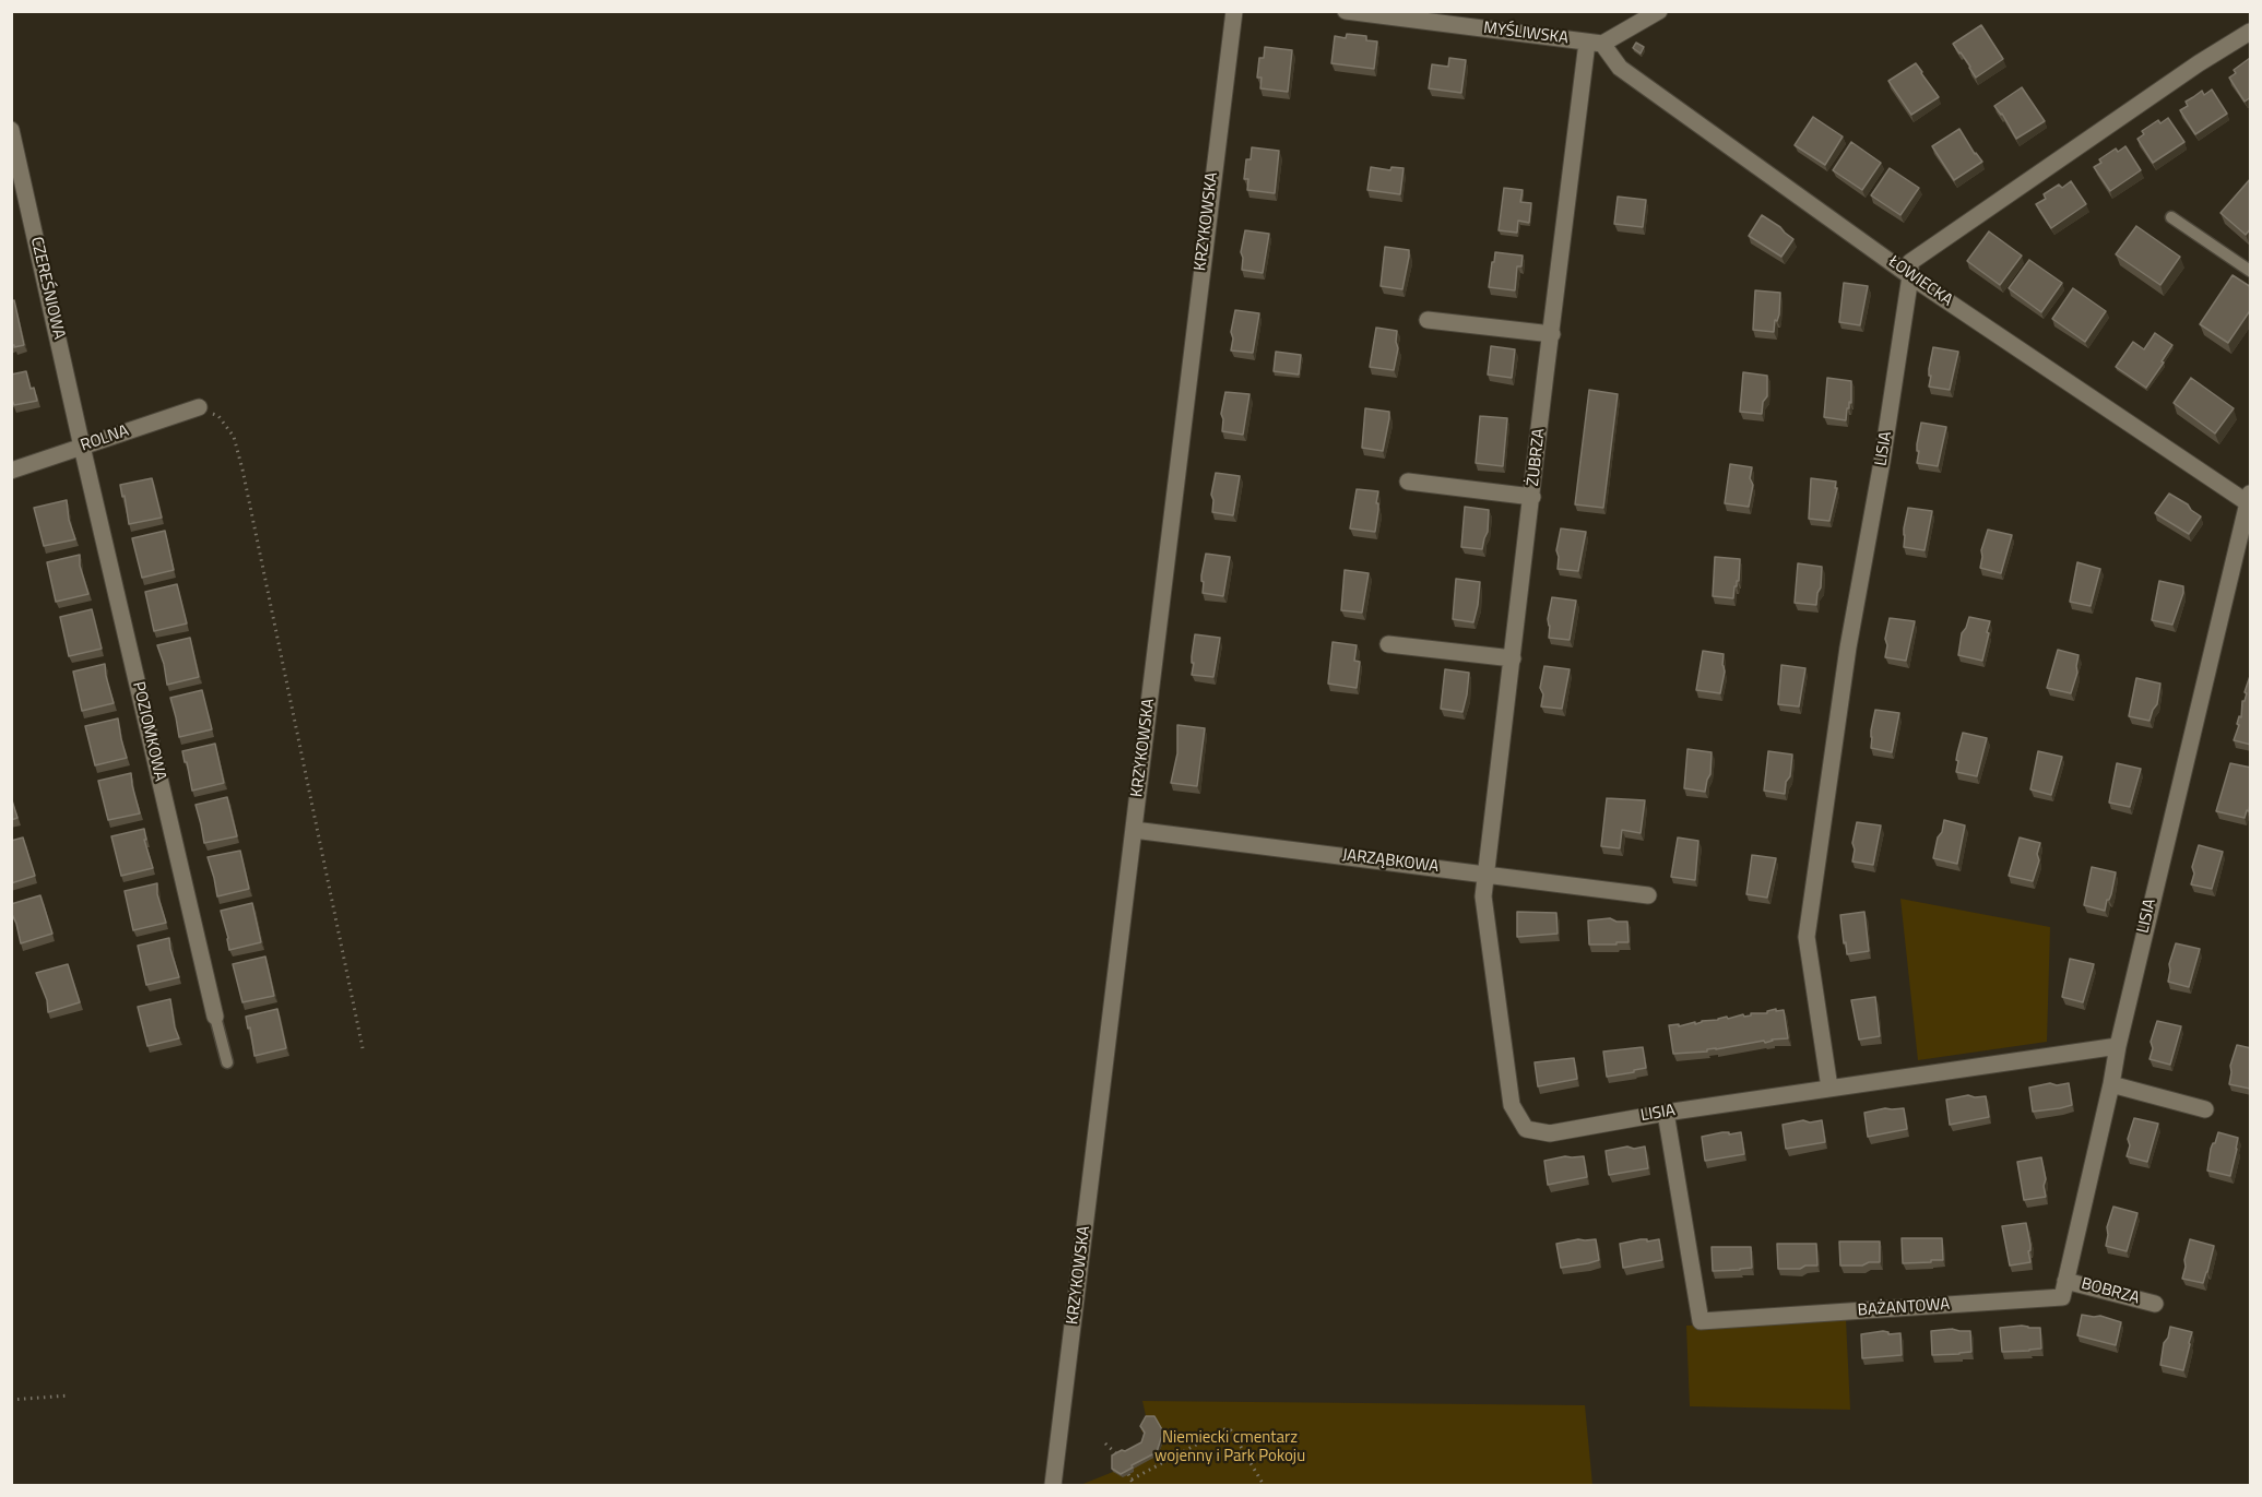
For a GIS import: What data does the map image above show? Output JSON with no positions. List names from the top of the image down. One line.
{"streets":{"street":["MYŚLIWSKA","KRZYKOWSKA","ŁOWIECKA","CZEREŚNIOWA","ROLNA","LISIA","ŻUBRZA","POZIOMKOWA","JARZĄBKOWA","BOBRZA","BAŻANTOWA"]},"crossings":[["MYŚLIWSKA","ŁOWIECKA"],["MYŚLIWSKA","ŻUBRZA"],["KRZYKOWSKA","JARZĄBKOWA"],["ŁOWIECKA","LISIA"],["ŁOWIECKA","ŻUBRZA"],["CZEREŚNIOWA","ROLNA"],["CZEREŚNIOWA","POZIOMKOWA"],["ROLNA","POZIOMKOWA"],["LISIA","ŻUBRZA"],["LISIA","BAŻANTOWA"],["ŻUBRZA","JARZĄBKOWA"],["BOBRZA","BAŻANTOWA"]],"parks":["Niemiecki cmentarz wojenny i Park Pokoju"]}
